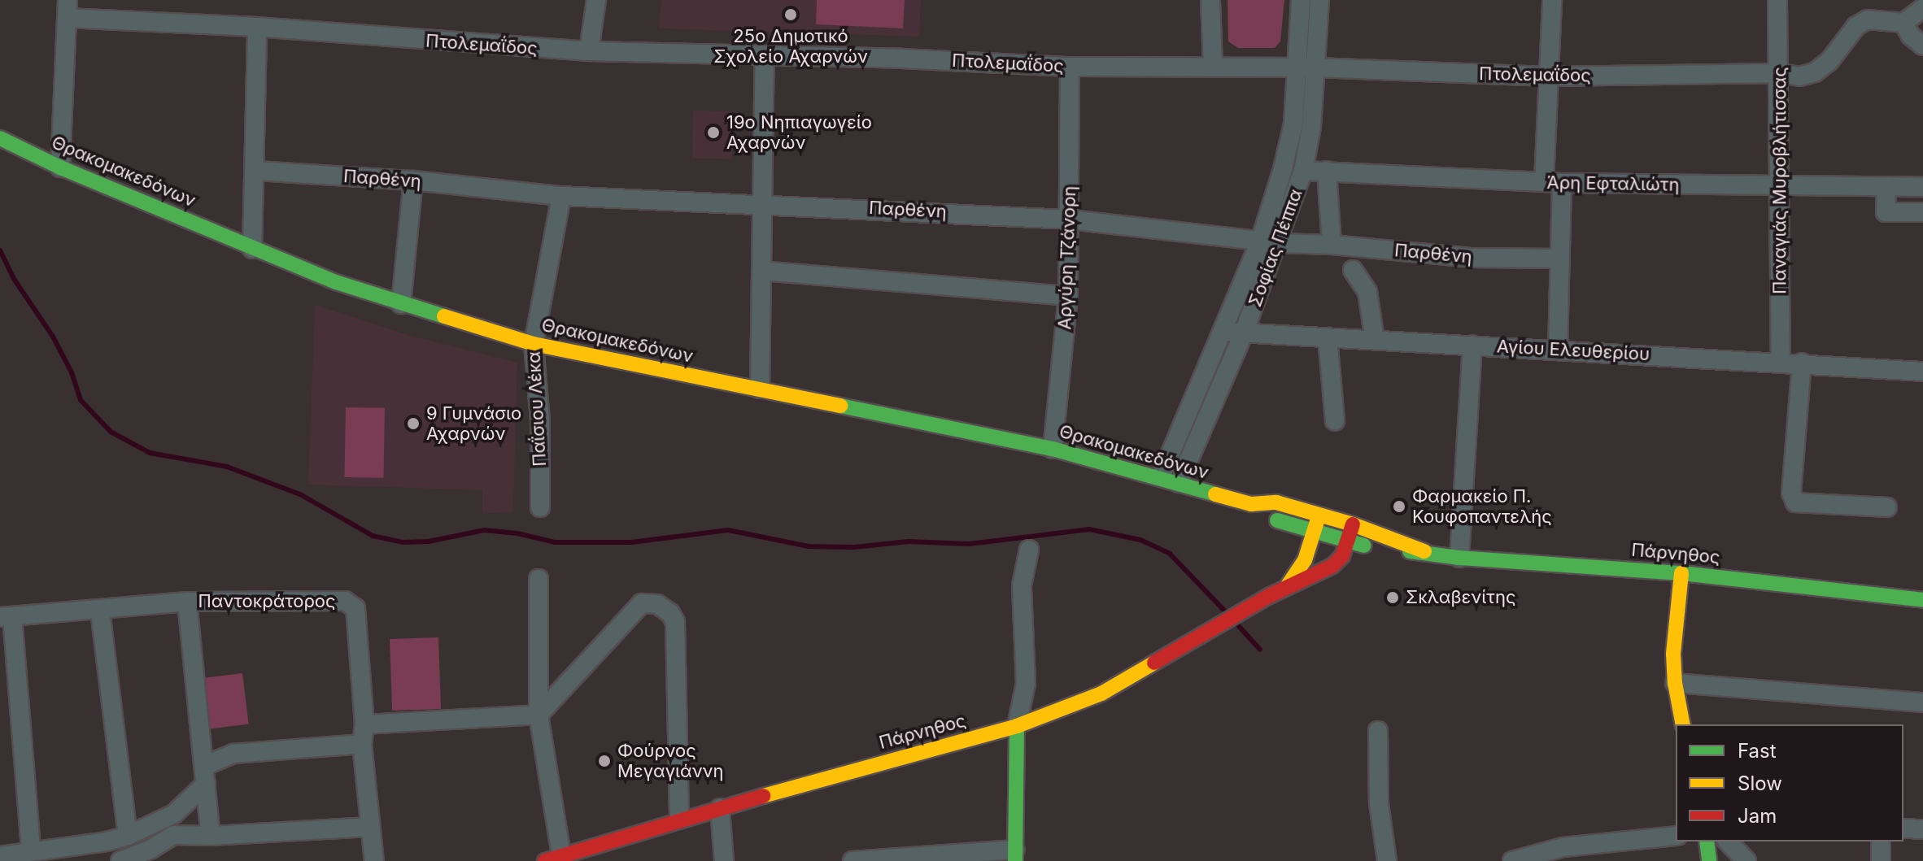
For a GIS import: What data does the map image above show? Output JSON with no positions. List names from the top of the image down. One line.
{"streets":{"main road":["Θρακομακεδόνων","Πάρνηθος"],"street":["Πτολεμαΐδος","Παρθένη","Παναγιάς Μυροβλήτισσας","Άρη Εφταλιώτη","Σοφίας Πέππα","Αργύρη Τζάνορη","Αγίου Ελευθερίου","Παΐσιου Λέκα","Παντοκράτορος"]},"crossings":[["Πτολεμαΐδος","Παναγιάς Μυροβλήτισσας"],["Πτολεμαΐδος","Σοφίας Πέππα"],["Πτολεμαΐδος","Αργύρη Τζάνορη"],["Θρακομακεδόνων","Σοφίας Πέππα"],["Θρακομακεδόνων","Αργύρη Τζάνορη"],["Θρακομακεδόνων","Παΐσιου Λέκα"],["Θρακομακεδόνων","Πάρνηθος"],["Παρθένη","Σοφίας Πέππα"],["Παρθένη","Αργύρη Τζάνορη"],["Παρθένη","Παΐσιου Λέκα"],["Παναγιάς Μυροβλήτισσας","Άρη Εφταλιώτη"],["Παναγιάς Μυροβλήτισσας","Αγίου Ελευθερίου"],["Άρη Εφταλιώτη","Σοφίας Πέππα"],["Σοφίας Πέππα","Αγίου Ελευθερίου"]],"places":["25ο Δημοτικό Σχολείο Αχαρνών","19ο Νηπιαγωγείο Αχαρνών","9 Γυμνάσιο Αχαρνών","Φαρμακείο Π. Κουφοπαντελής","Σκλαβενίτης","Φούρνος Μεγαγιάννη"],"legend":["Fast","Slow","Jam"]}
